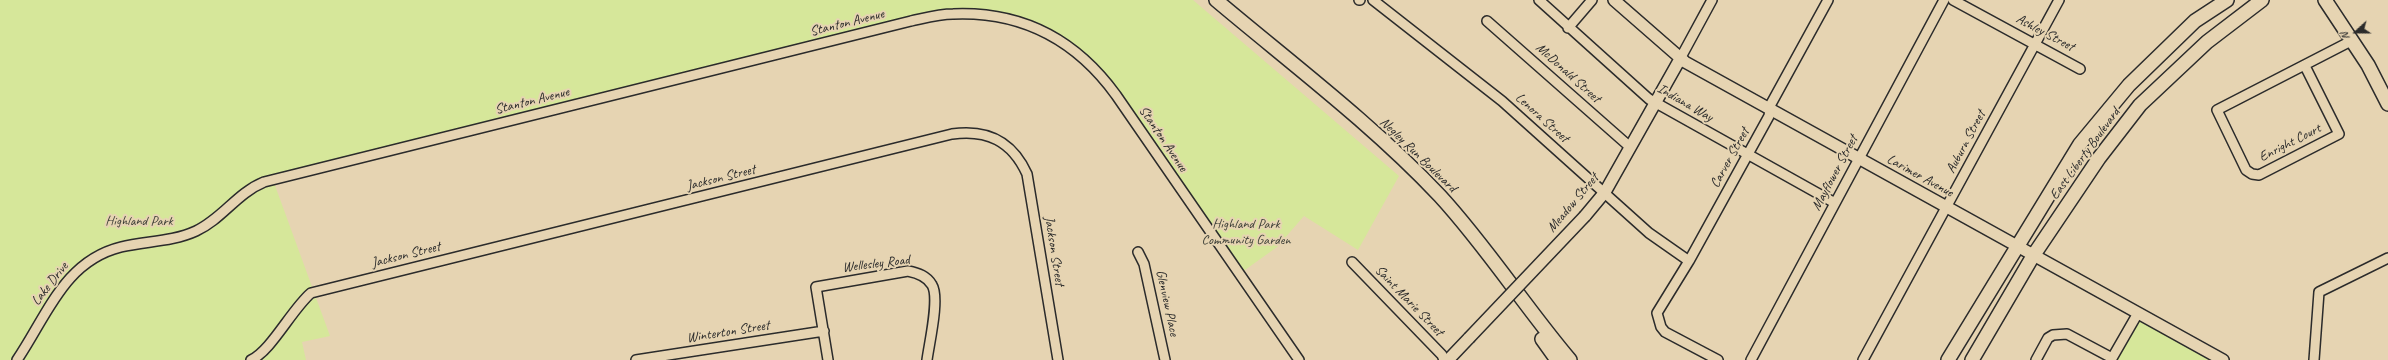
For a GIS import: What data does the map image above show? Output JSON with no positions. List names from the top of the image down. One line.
{"streets":{"main road":["East Liberty Boulevard","Negley Run Boulevard"],"street":["Stanton Avenue","Ashley Street","McDonald Street","Indiana Way","Lenora Street","Auburn Street","Enright Court","Carver Street","Mayflower Street","Larimer Avenue","Jackson Street","Meadow Street","Wellesley Road","Lake Drive","Saint Marie Street","Glenview Place","Winterton Street"]},"crossings":[["Stanton Avenue","Lake Drive"],["Ashley Street","Auburn Street"],["McDonald Street","Meadow Street"],["Indiana Way","Carver Street"],["Indiana Way","Mayflower Street"],["Indiana Way","Meadow Street"],["Lenora Street","Carver Street"],["Lenora Street","Meadow Street"],["Auburn Street","Larimer Avenue"],["East Liberty Boulevard","Larimer Avenue"],["Carver Street","Larimer Avenue"],["Mayflower Street","Larimer Avenue"],["Larimer Avenue","Meadow Street"],["Wellesley Road","Winterton Street"]],"parks":["Highland Park","Highland Park Community Garden"],"north":"left"}
